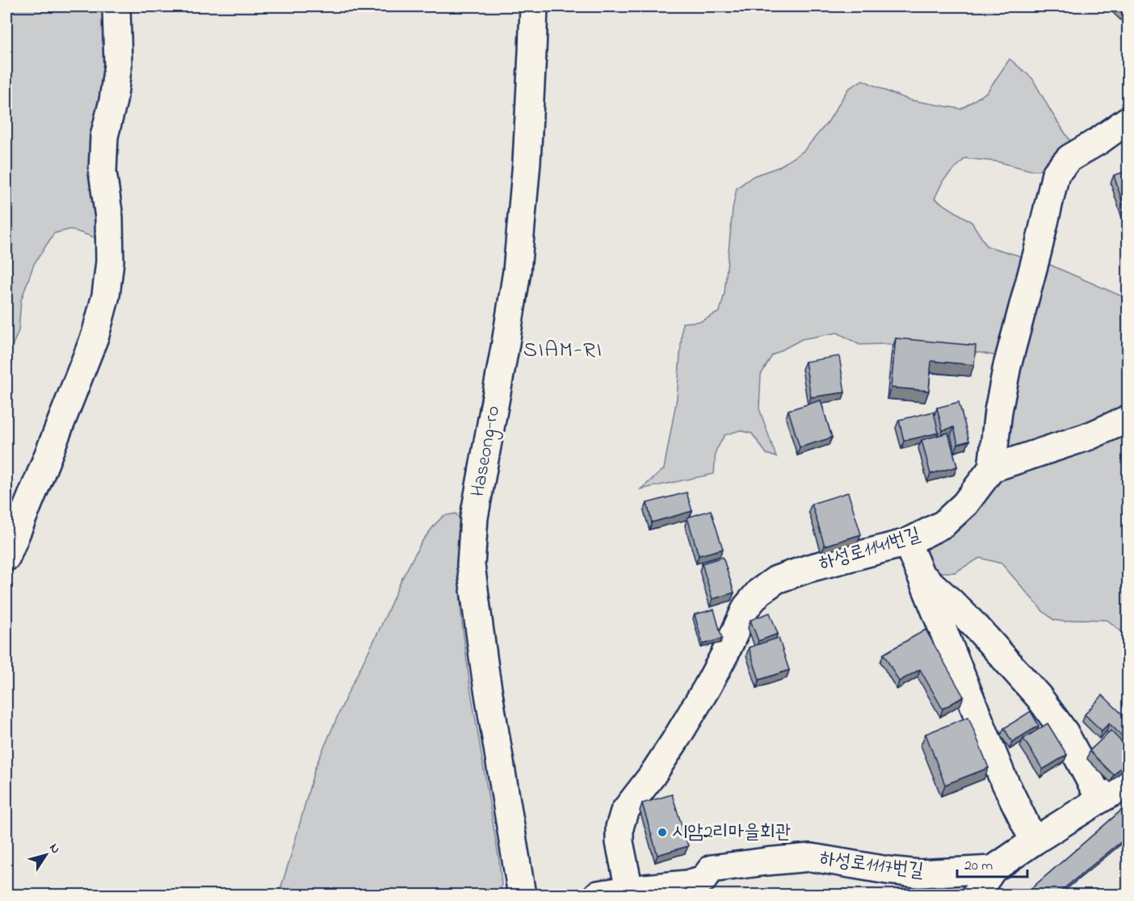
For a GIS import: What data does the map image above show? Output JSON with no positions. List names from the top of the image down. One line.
{"streets":{"street":["Haseong-ro","하성로1141번길","하성로1117번길"]},"crossings":[["하성로1141번길","하성로1117번길"]],"districts":["SIAM-RI"],"places":["시암2리마을회관"],"scale_bar":"20 m","north":"top right"}
